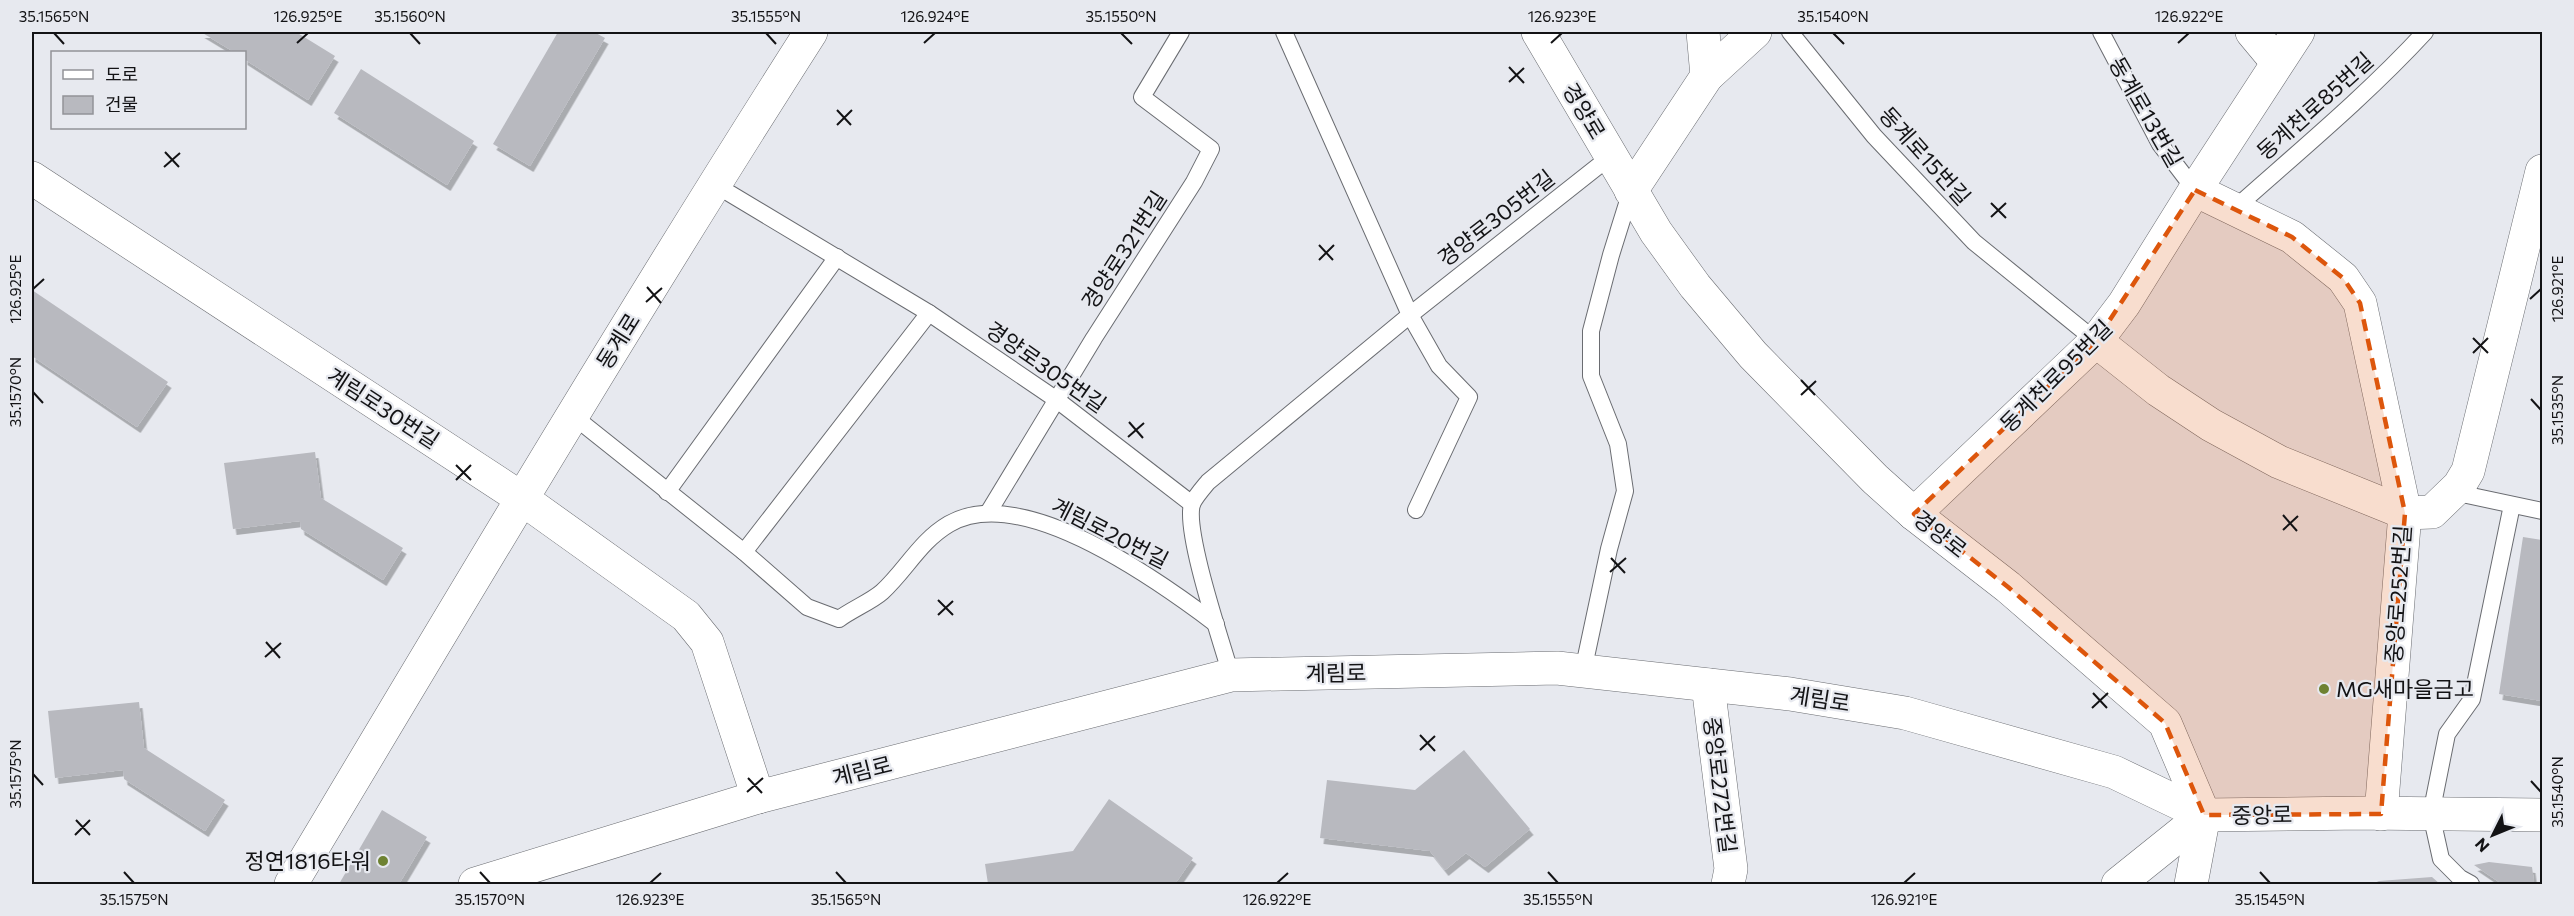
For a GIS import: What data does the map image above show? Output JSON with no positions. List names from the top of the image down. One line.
{"streets":{"street":["경양로","동계로","동계천로95번길","계림로30번길","중앙로252번길","계림로","중앙로272번길","중앙로"],"lane":["동계천로85번길","동계로13번길","동계로15번길","경양로305번길","경양로321번길","계림로20번길"]},"crossings":[["경양로","경양로305번길"],["경양로","동계천로95번길"],["경양로","계림로"],["경양로","중앙로"],["동계로13번길","동계천로95번길"],["동계로15번길","동계천로95번길"],["경양로305번길","경양로321번길"],["경양로321번길","계림로20번길"],["동계로","계림로30번길"],["동계로","계림로20번길"],["계림로30번길","계림로"],["중앙로252번길","중앙로"],["계림로","중앙로272번길"],["계림로","중앙로"]],"places":["MG새마을금고","정연1816타워"],"legend":["도로","건물"],"north":"bottom left","coordinates":["35.1565°N","126.925°E","35.1560°N","35.1555°N","126.924°E","35.1550°N","126.923°E","35.1540°N","126.922°E","126.921°E","35.1570°N","35.1535°N","35.1575°N","35.1545°N"]}
